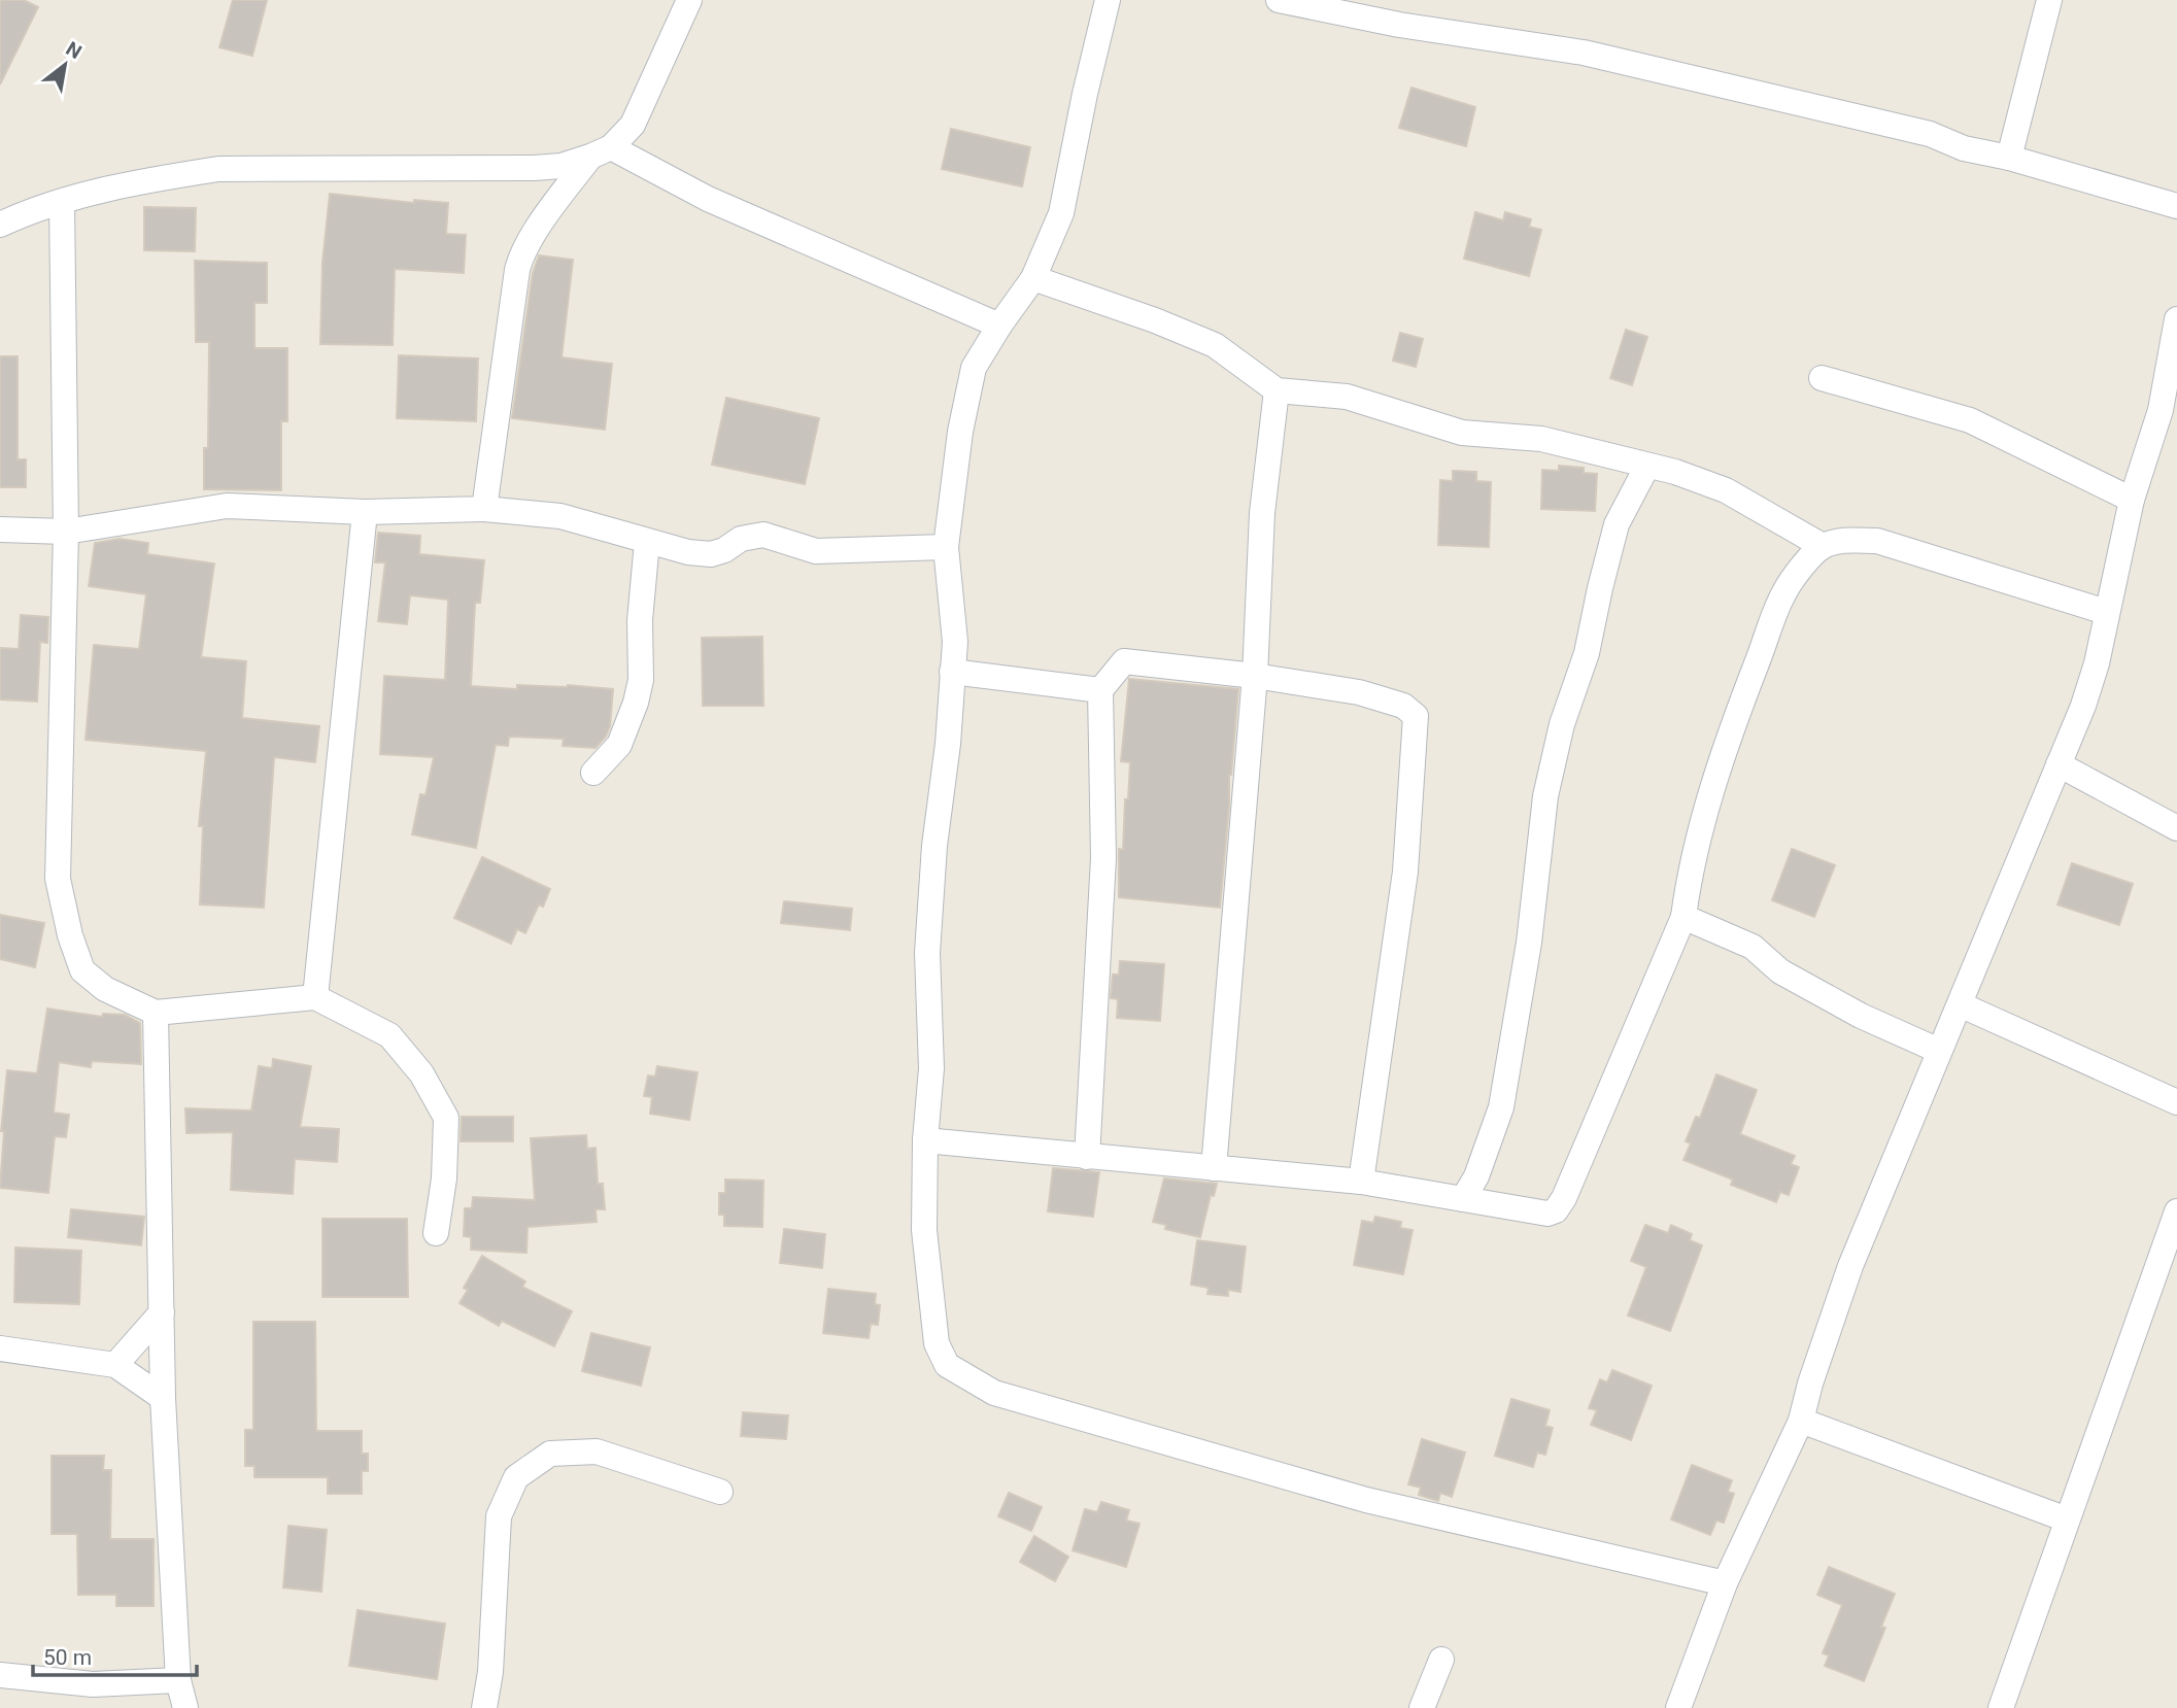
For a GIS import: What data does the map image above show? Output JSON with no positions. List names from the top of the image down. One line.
{"scale_bar":"50 m","north":"top right"}
